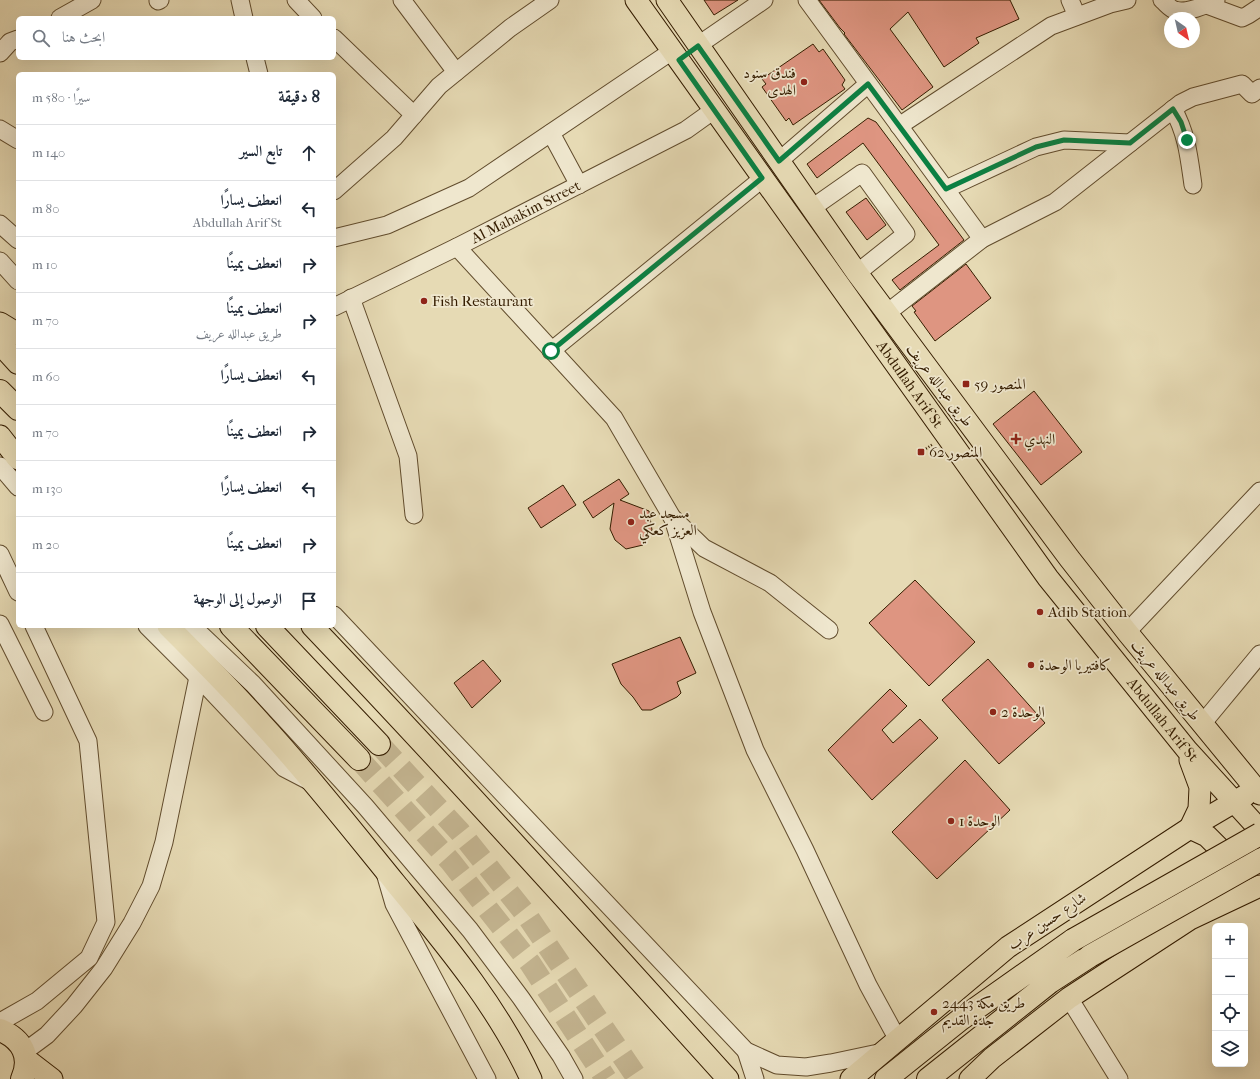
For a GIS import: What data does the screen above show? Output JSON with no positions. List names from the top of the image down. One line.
{"streets":{"main road":["Abdullah Arif St","طريق عبدالله عريف","شارع حسين عرب"],"street":["Al Mahakim Street"]},"crossings":[["Al Mahakim Street","Abdullah Arif St"],["Abdullah Arif St","شارع حسين عرب"],["طريق عبدالله عريف","شارع حسين عرب"]],"places":{"other":["فندق سنود الهدى","Fish Restaurant","مسجد عبد العزيز كعكي","Adib Station","كافتيريا الوحدة","الوحدة 2","الوحدة 1","2443 طريق مكة جدة القديم"],"transit":["المنصور 59","المنصور 62"],"health":["النهدي"]},"north":"bottom right","page":{"search":"ابحث هنا","heading":["8 دقيقة","سيرًا · 580 m"],"list":[["تابع السير","140 m"],["انعطف يسارًا","Abdullah Arif St","80 m"],["انعطف يمينًا","10 m"],["انعطف يمينًا","طريق عبدالله عريف","70 m"],["انعطف يسارًا","60 m"],["انعطف يمينًا","70 m"],["انعطف يسارًا","130 m"],["انعطف يمينًا","20 m"],"الوصول إلى الوجهة"],"map_buttons":["+","−"]}}
